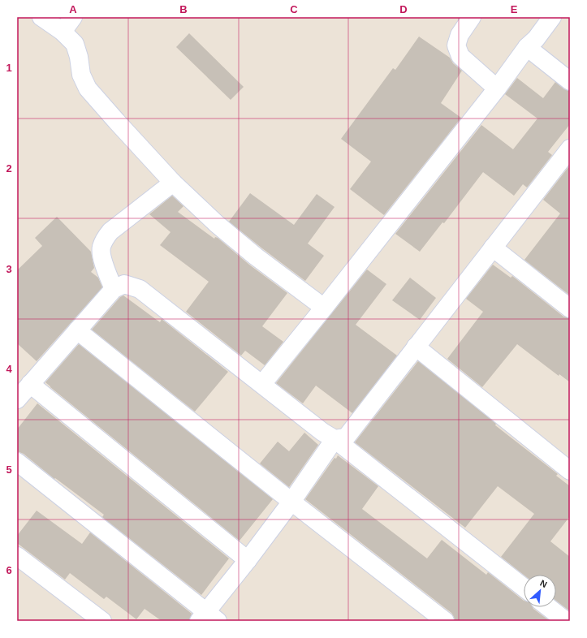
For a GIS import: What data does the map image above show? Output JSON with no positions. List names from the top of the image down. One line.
{"north":"top right","grid":{"columns":["A","B","C","D","E"],"rows":["1","2","3","4","5","6"]}}
